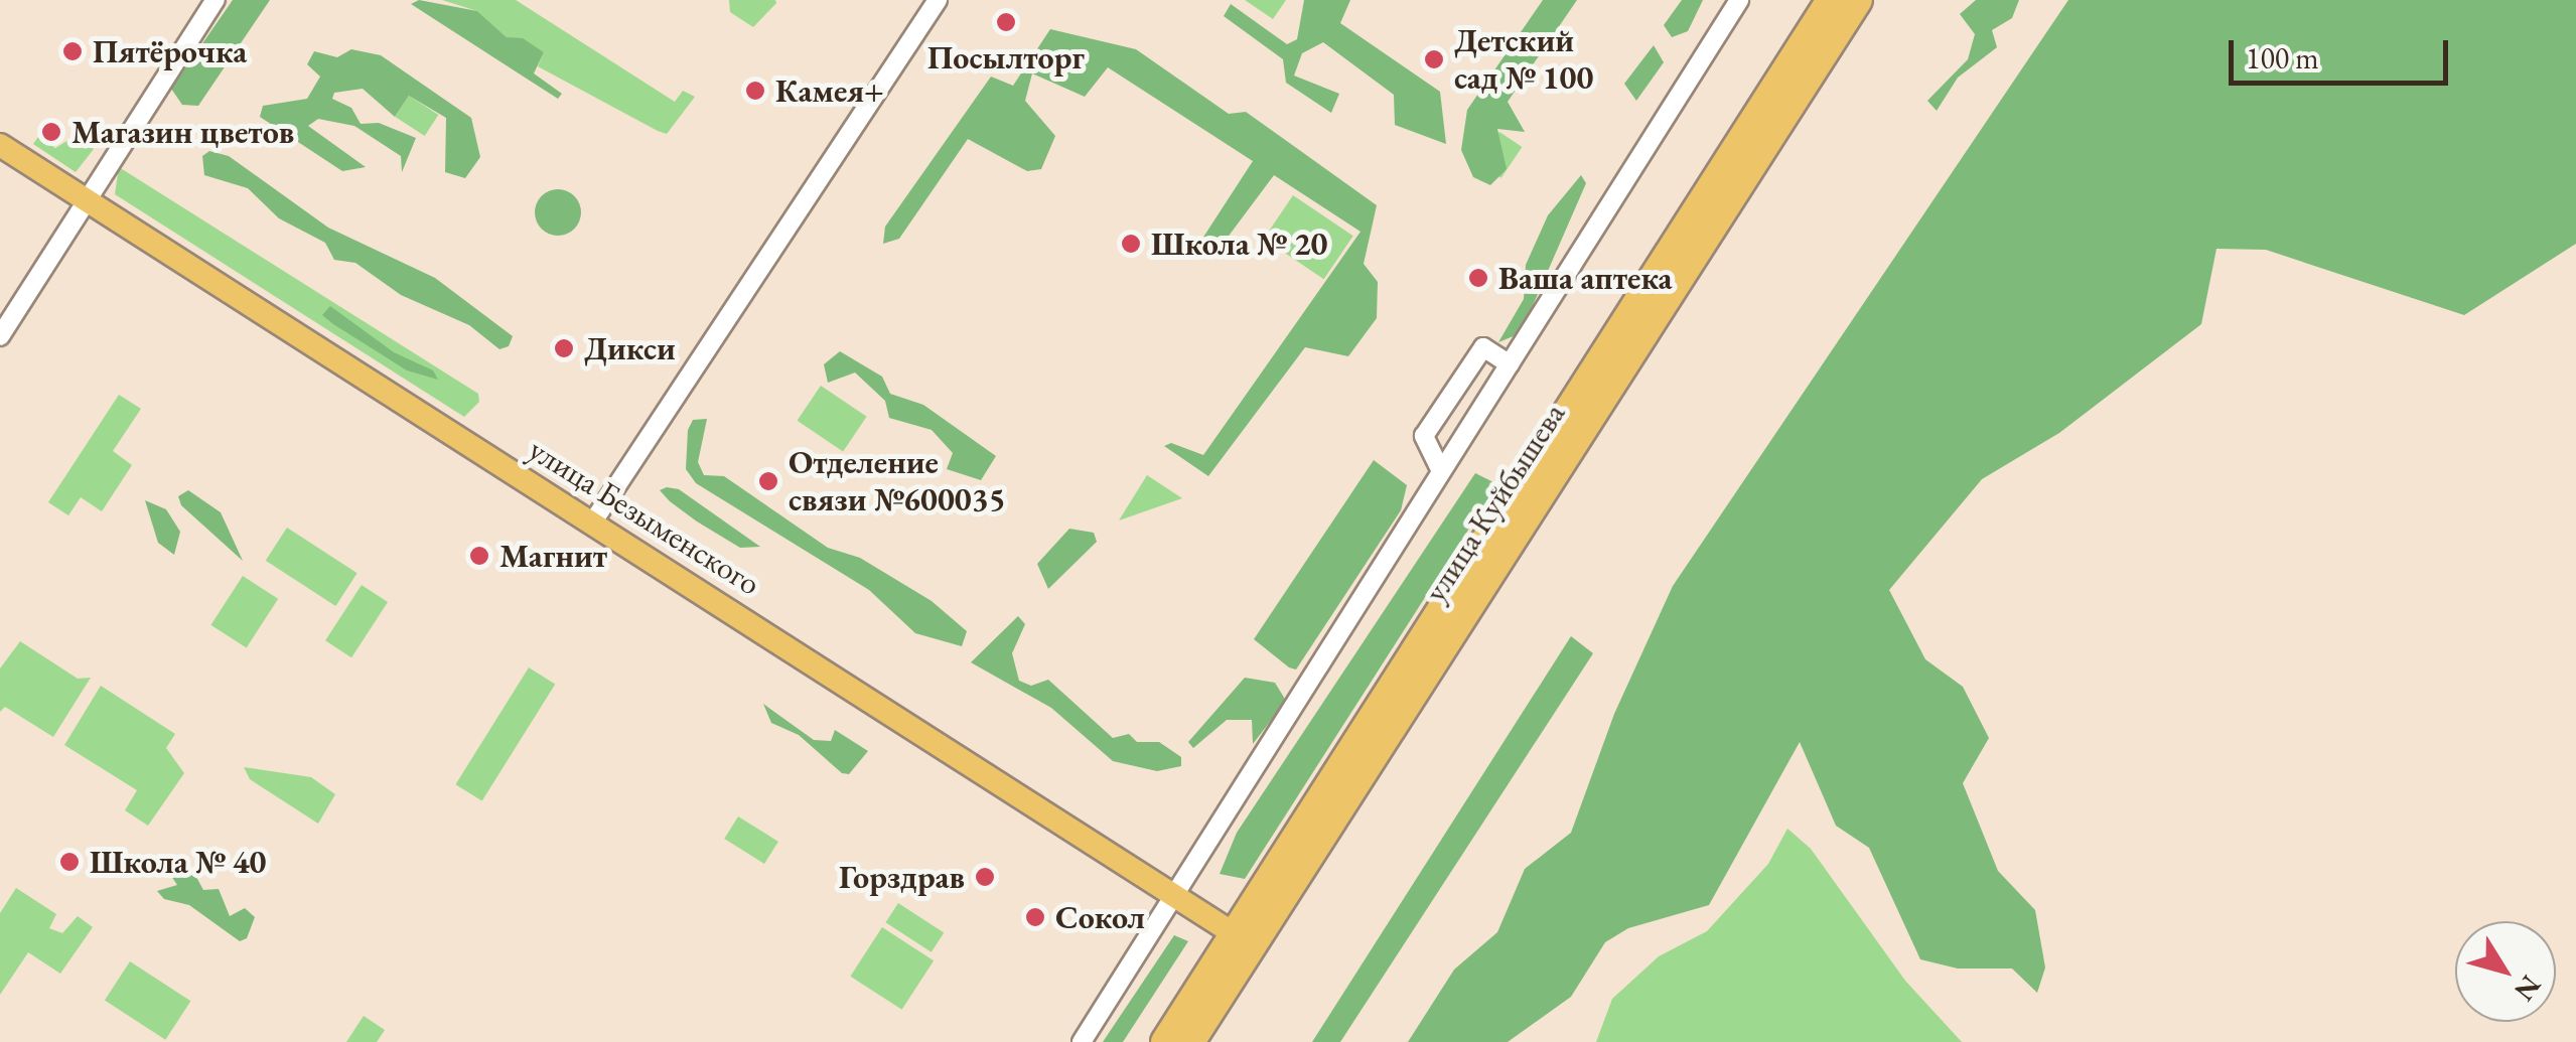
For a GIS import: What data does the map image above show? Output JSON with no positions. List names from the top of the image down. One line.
{"streets":{"highway":["улица Куйбышева"],"main road":["улица Безыменского"]},"crossings":[["улица Куйбышева","улица Безыменского"]],"places":["Посылторг","Пятёрочка","Детский сад № 100","Камея+","Магазин цветов","Школа № 20","Ваша аптека","Дикси","Отделение связи №600035","Магнит","Школа № 40","Горздрав","Сокол"],"scale_bar":"100 m","north":"bottom right"}
